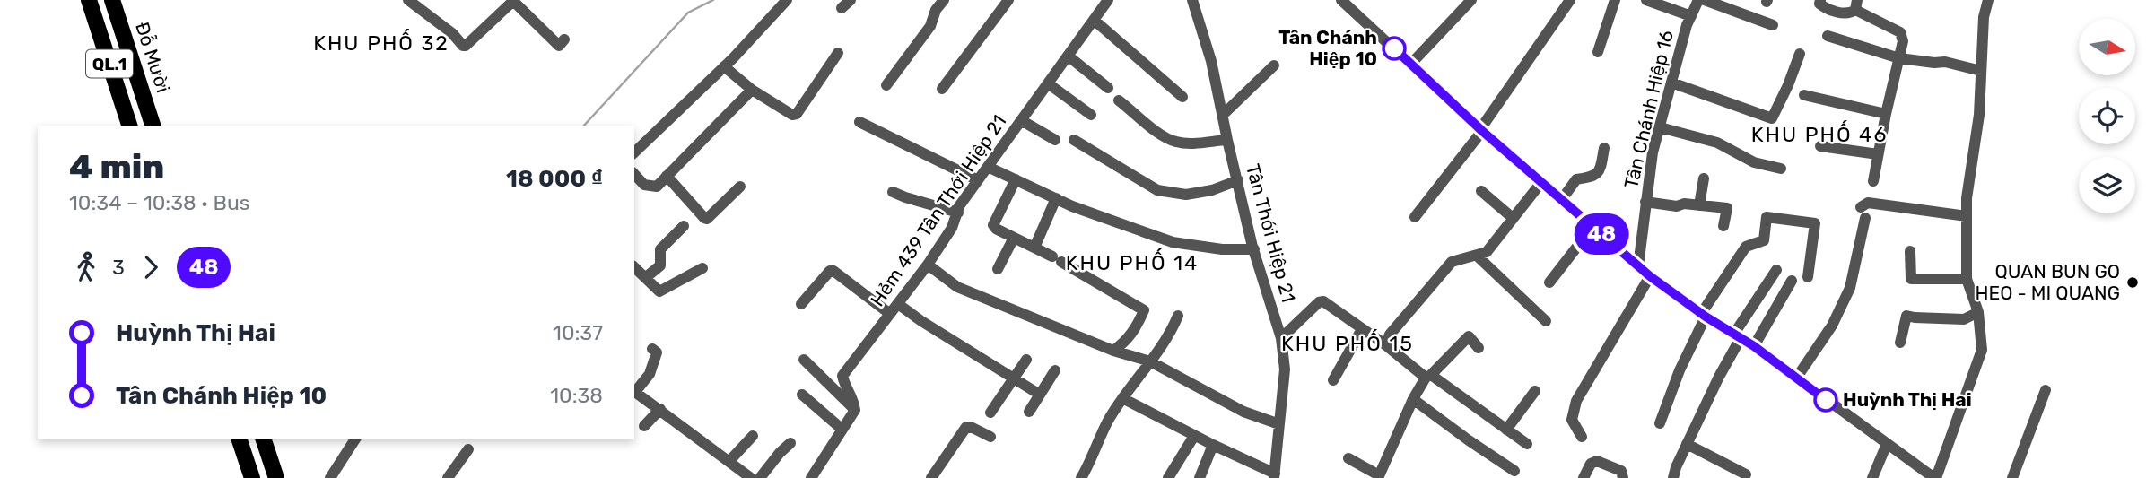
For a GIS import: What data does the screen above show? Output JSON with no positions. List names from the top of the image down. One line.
{"streets":{"highway":["Đỗ Mười","QL.1"],"street":["Tân Chánh Hiệp 16","Hẻm 439 Tân Thới Hiệp 21","Tân Thới Hiệp 21"]},"districts":["KHU PHỐ 32","KHU PHỐ 46","KHU PHỐ 14","KHU PHỐ 15"],"places":["Tân Chánh Hiệp 10","QUAN BUN GO HEO - MI QUANG","Huỳnh Thị Hai"],"lines":["bus line 48"],"north":"right","page":{"on_map":"48","heading":["4 min","10:34 – 10:38 · Bus","18 000 ₫"],"legs":["3","48"],"list":[{"name":"Huỳnh Thị Hai","value":"10:37"},{"name":"Tân Chánh Hiệp 10","value":"10:38"}]}}
